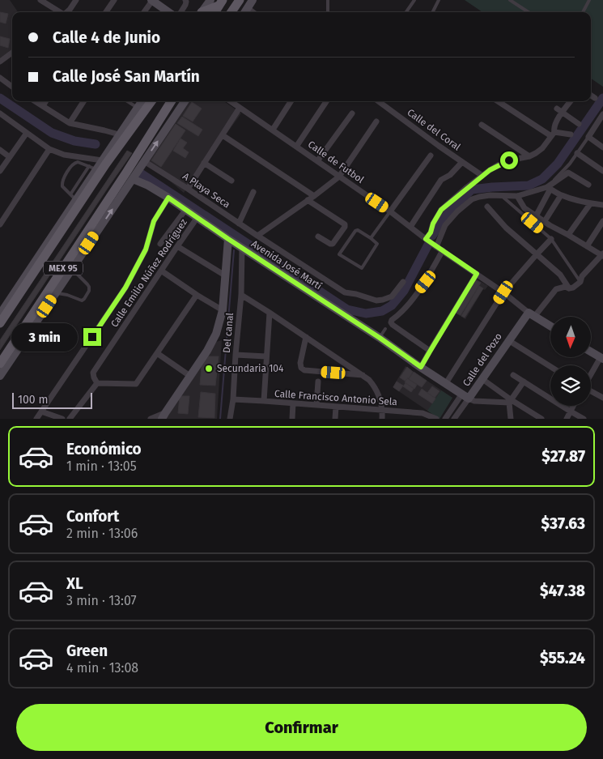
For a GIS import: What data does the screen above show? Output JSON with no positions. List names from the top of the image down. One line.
{"streets":{"main road":["Avenida José Martí","MEX 95","Calle del Pozo"],"street":["Calle del Coral","Calle de Futbol","A Playa Seca","Calle Emilio Núñez Rodríguez","Del canal","Calle Francisco Antonio Sela"]},"crossings":[["Calle de Futbol","Calle del Pozo"],["Avenida José Martí","Calle Emilio Núñez Rodríguez"],["Avenida José Martí","Del canal"],["Avenida José Martí","Calle del Pozo"],["Del canal","Calle Francisco Antonio Sela"]],"places":["Secundaria 104"],"scale_bar":"100 m","north":"bottom","page":{"banner":["Calle 4 de Junio","Calle José San Martín"],"bubble":"3 min","scale":"100 m","list":[{"name":"Económico","note":"1 min · 13:05","value":"$27.87"},{"name":"Confort","note":"2 min · 13:06","value":"$37.63"},{"name":"XL","note":"3 min · 13:07","value":"$47.38"},{"name":"Green","note":"4 min · 13:08","value":"$55.24"}],"buttons":"Confirmar"}}
